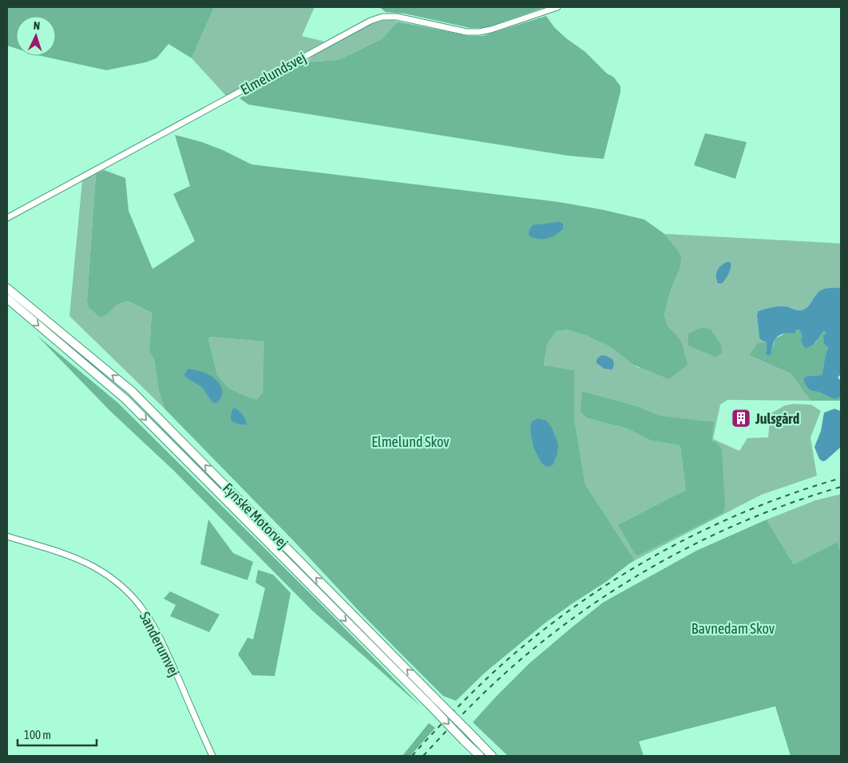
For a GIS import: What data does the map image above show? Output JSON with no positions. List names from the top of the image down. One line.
{"streets":{"highway":["Fynske Motorvej"],"street":["Elmelundsvej","Sanderumvej"]},"parks":["Elmelund Skov","Bavnedam Skov"],"places":{"building":["Julsgård"]},"scale_bar":"100 m","north":"top"}
